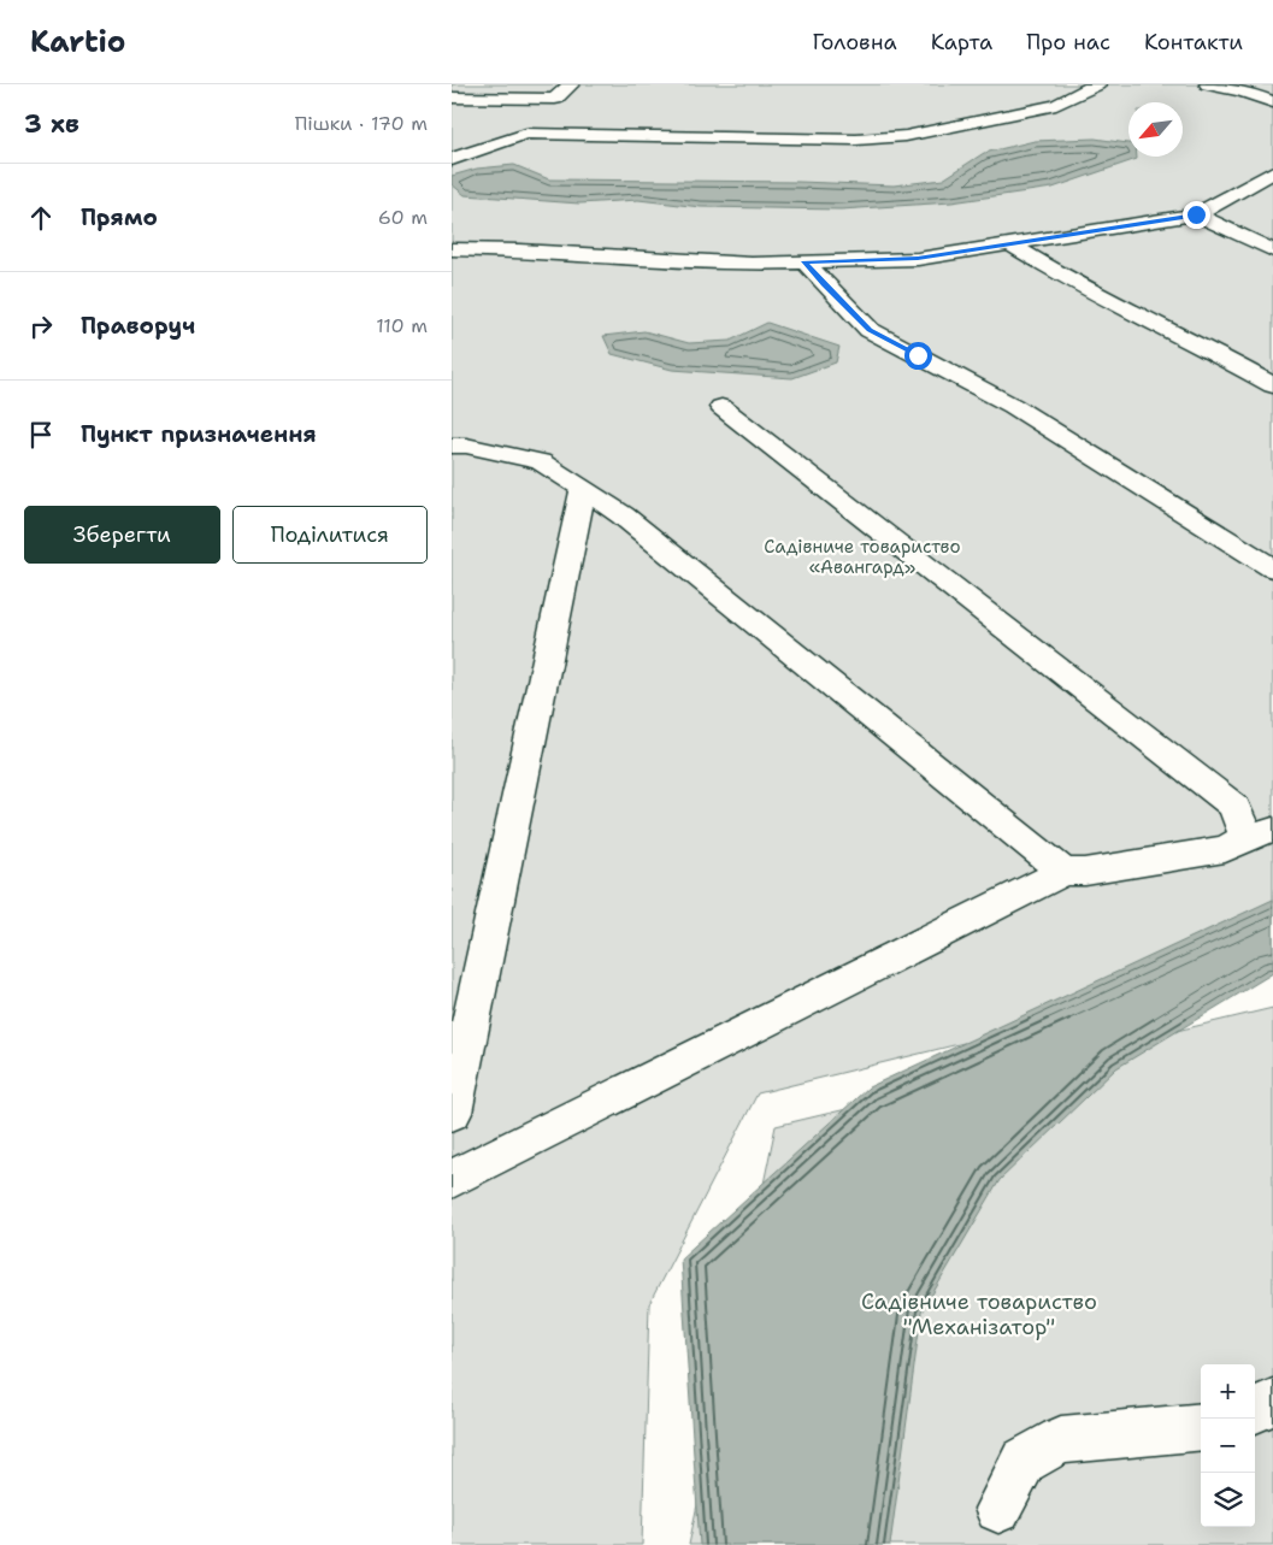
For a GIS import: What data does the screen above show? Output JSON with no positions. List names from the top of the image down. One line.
{"parks":["Садівниче товариство «Авангард»","Садівниче товариство \"Механізатор\""],"north":"bottom left","page":{"header":"Kartio","nav":["Головна","Карта","Про нас","Контакти"],"heading":["3 хв","Пішки · 170 m"],"list":[["Прямо","60 m"],["Праворуч","110 m"],"Пункт призначення"],"buttons":["Зберегти","Поділитися"],"map_buttons":["+","−"]}}
